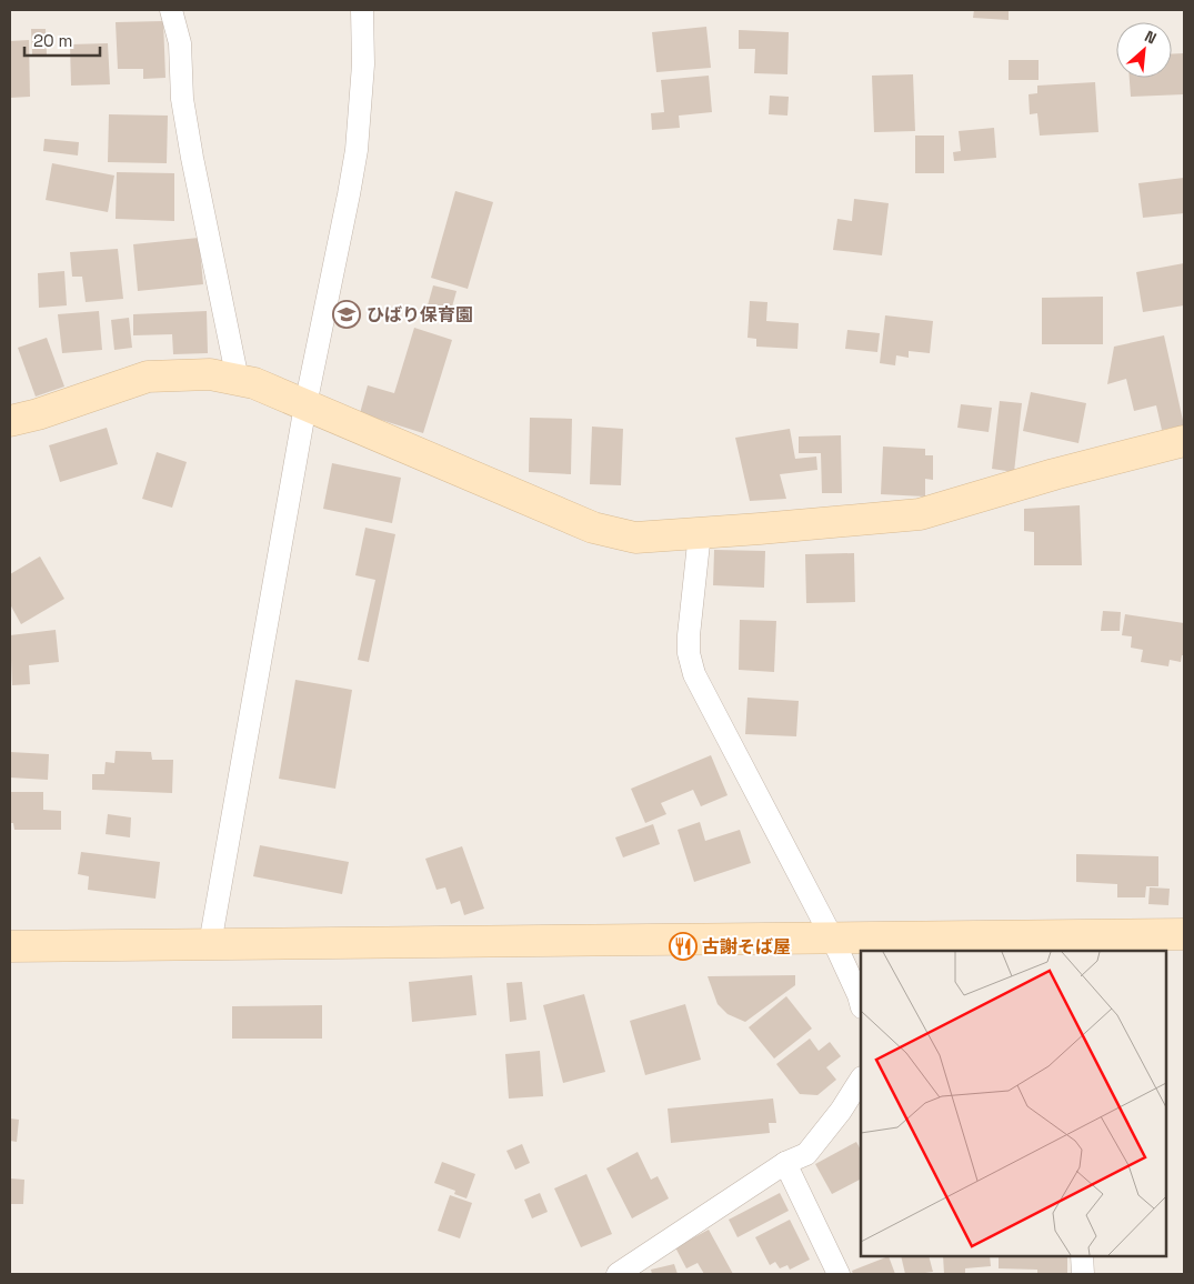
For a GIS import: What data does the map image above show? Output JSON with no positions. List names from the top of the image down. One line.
{"places":{"school or university":["ひばり保育園"],"restaurant":["古謝そば屋"]},"scale_bar":"20 m","north":"top right"}
